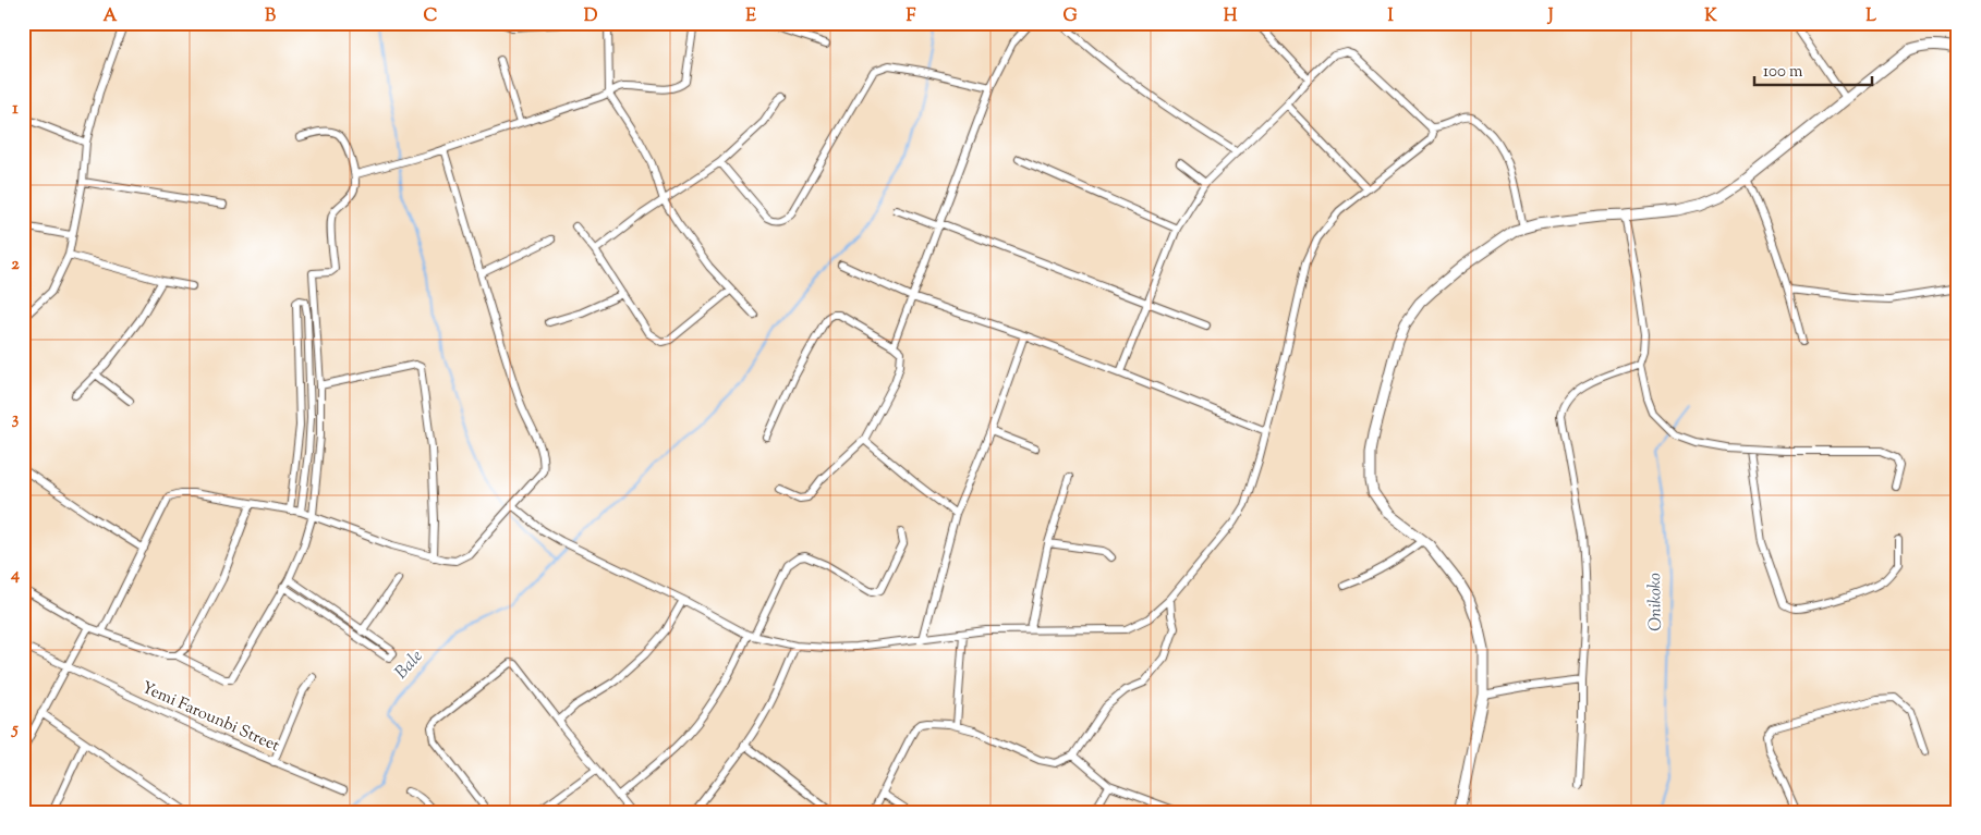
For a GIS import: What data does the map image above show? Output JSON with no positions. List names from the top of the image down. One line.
{"streets":{"street":["Yemi Farounbi Street"]},"water":["Onikoko","Bale"],"scale_bar":"100 m","grid":{"columns":["A","B","C","D","E","F","G","H","I","J","K","L"],"rows":["1","2","3","4","5"]}}
